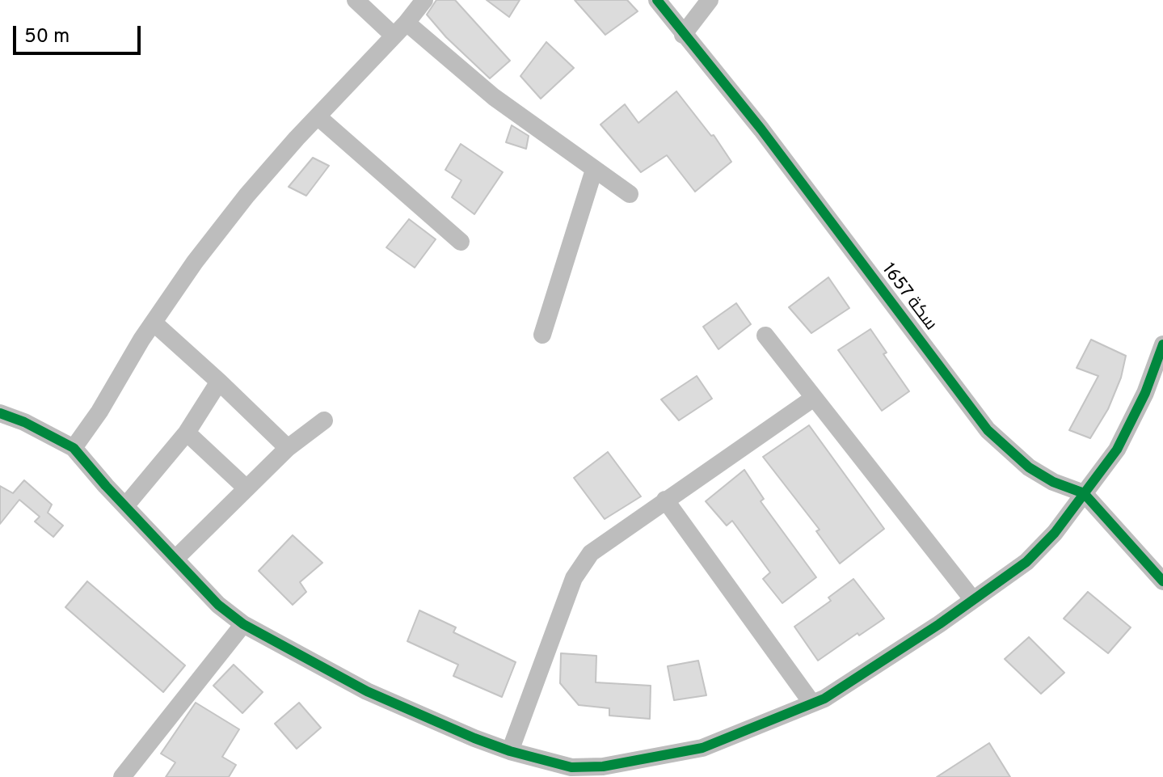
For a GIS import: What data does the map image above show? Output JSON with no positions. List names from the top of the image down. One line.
{"streets":{"street":["سكة 1657"]},"scale_bar":"50 m"}
